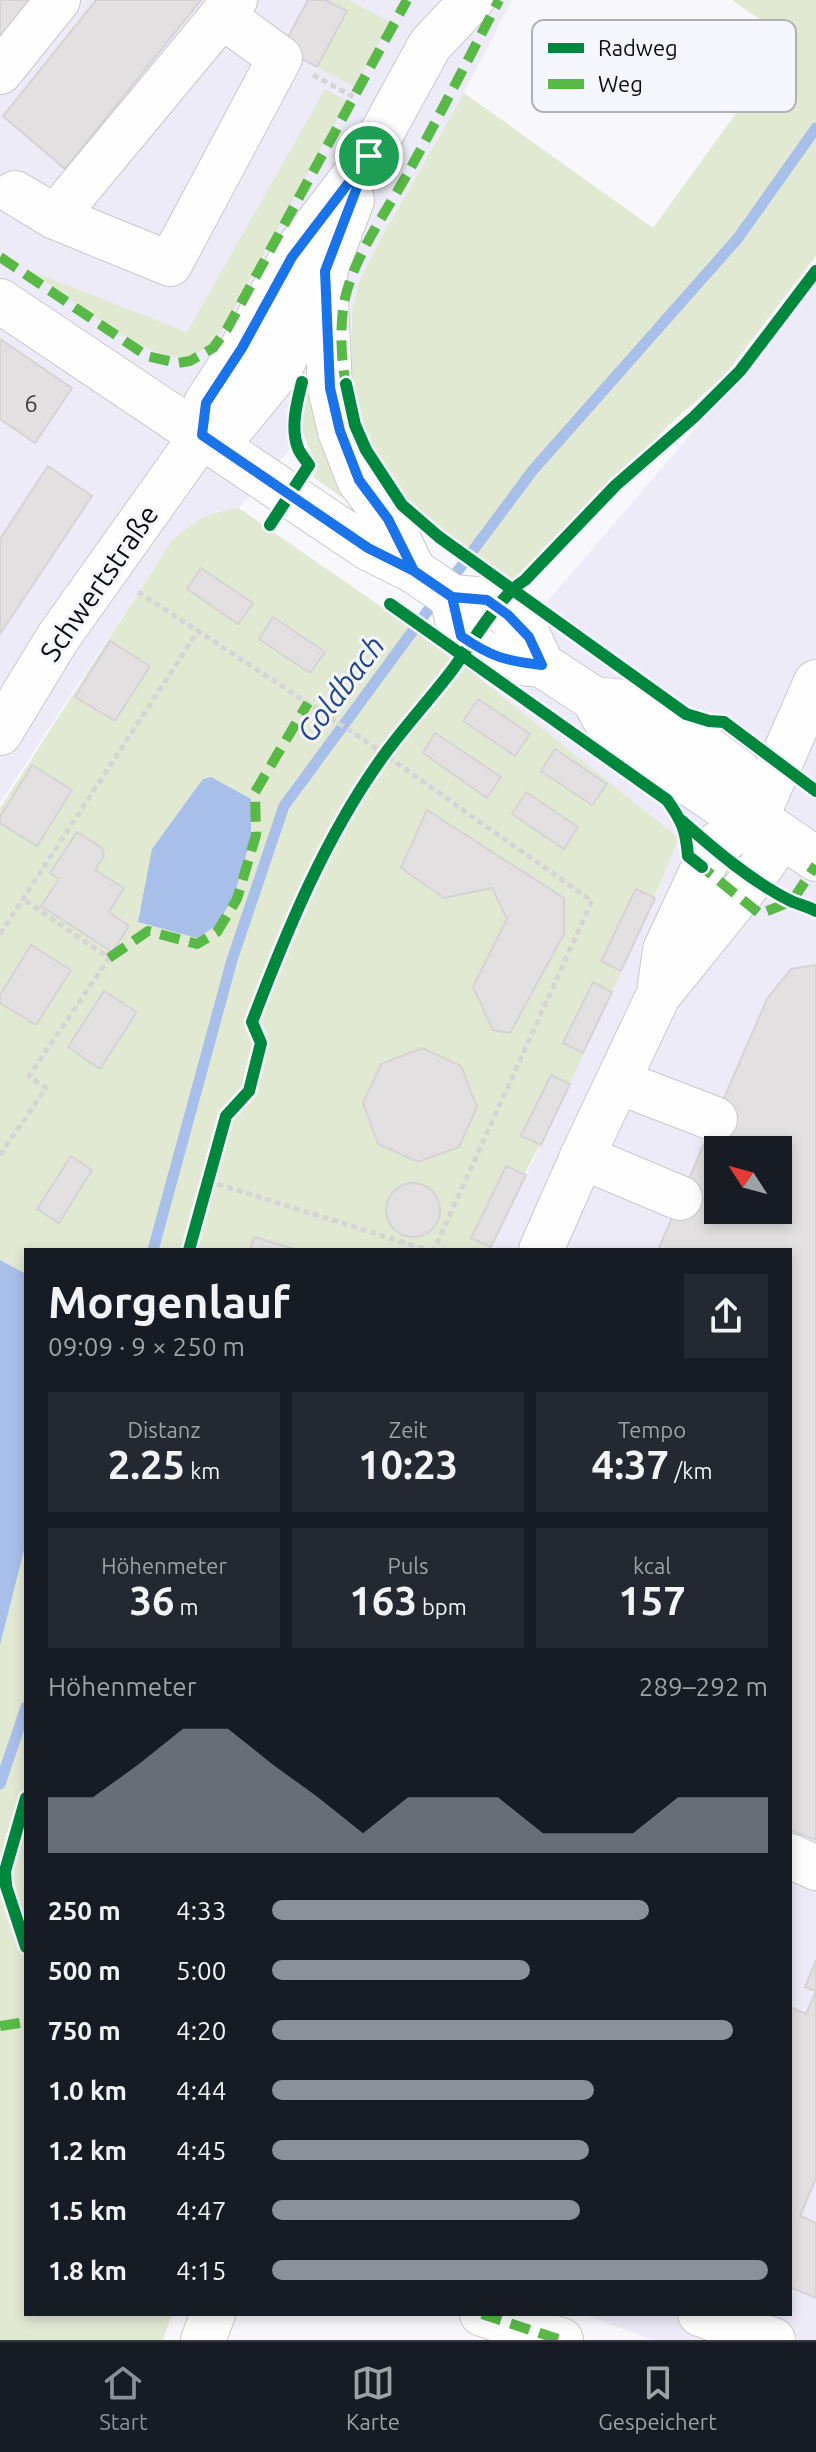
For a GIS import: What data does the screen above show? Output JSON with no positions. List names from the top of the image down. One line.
{"streets":{"street":["Schwertstraße"]},"water":["Goldbach"],"house_numbers":["6"],"legend":["Radweg","Weg"],"north":"top left","page":{"heading":["Morgenlauf","09:09 · 9 × 250 m"],"stats":[["Distanz","2.25 km"],["Zeit","10:23"],["Tempo","4:37 /km"],["Höhenmeter","36 m"],["Puls","163 bpm"],["kcal","157"]],"chart":["Höhenmeter","289–292 m"],"list":[{"name":"250 m","note":"4:33"},{"name":"500 m","note":"5:00"},{"name":"750 m","note":"4:20"},{"name":"1.0 km","note":"4:44"},{"name":"1.2 km","note":"4:45"},{"name":"1.5 km","note":"4:47"},{"name":"1.8 km","note":"4:15"}],"tabs":["Start","Karte","Gespeichert"]}}
